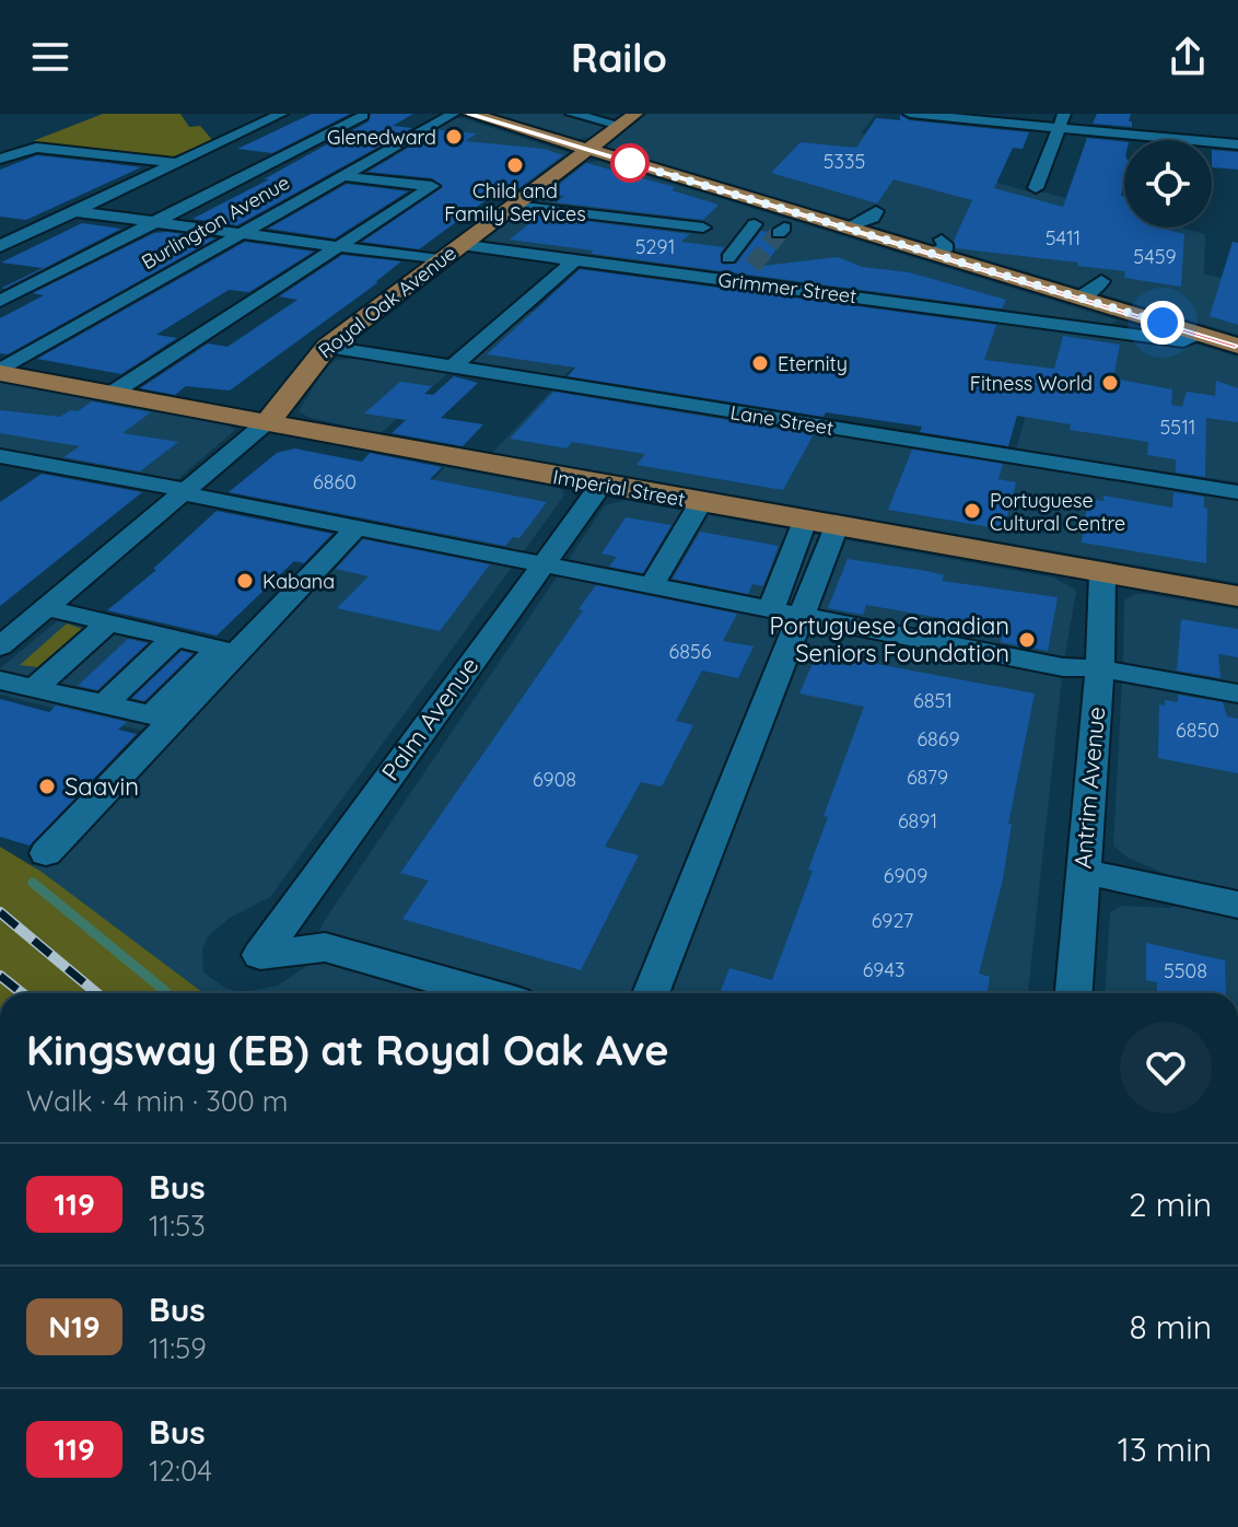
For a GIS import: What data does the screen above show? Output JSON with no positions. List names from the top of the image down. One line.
{"streets":{"main road":["Royal Oak Avenue","Imperial Street"],"street":["Burlington Avenue","Grimmer Street","Lane Street","Palm Avenue","Antrim Avenue"]},"crossings":[["Burlington Avenue","Imperial Street"],["Grimmer Street","Royal Oak Avenue"],["Royal Oak Avenue","Lane Street"],["Royal Oak Avenue","Imperial Street"],["Imperial Street","Palm Avenue"],["Imperial Street","Antrim Avenue"]],"places":["Glenedward","Child and Family Services","Eternity","Fitness World","Portuguese Cultural Centre","Kabana","Portuguese Canadian Seniors Foundation","Saavin"],"lines":["bus line 119"],"house_numbers":["5335","5411","5291","5459","5511","6860","6856","6851","6850","6869","6879","6908","6891","6909","6927","6943","5508"],"page":{"header":"Railo","heading":["Kingsway (EB) at Royal Oak Ave","Walk · 4 min · 300 m"],"list":[{"mark":"119","name":"Bus","note":"11:53","value":"2 min"},{"mark":"N19","name":"Bus","note":"11:59","value":"8 min"},{"mark":"119","name":"Bus","note":"12:04","value":"13 min"}]}}
